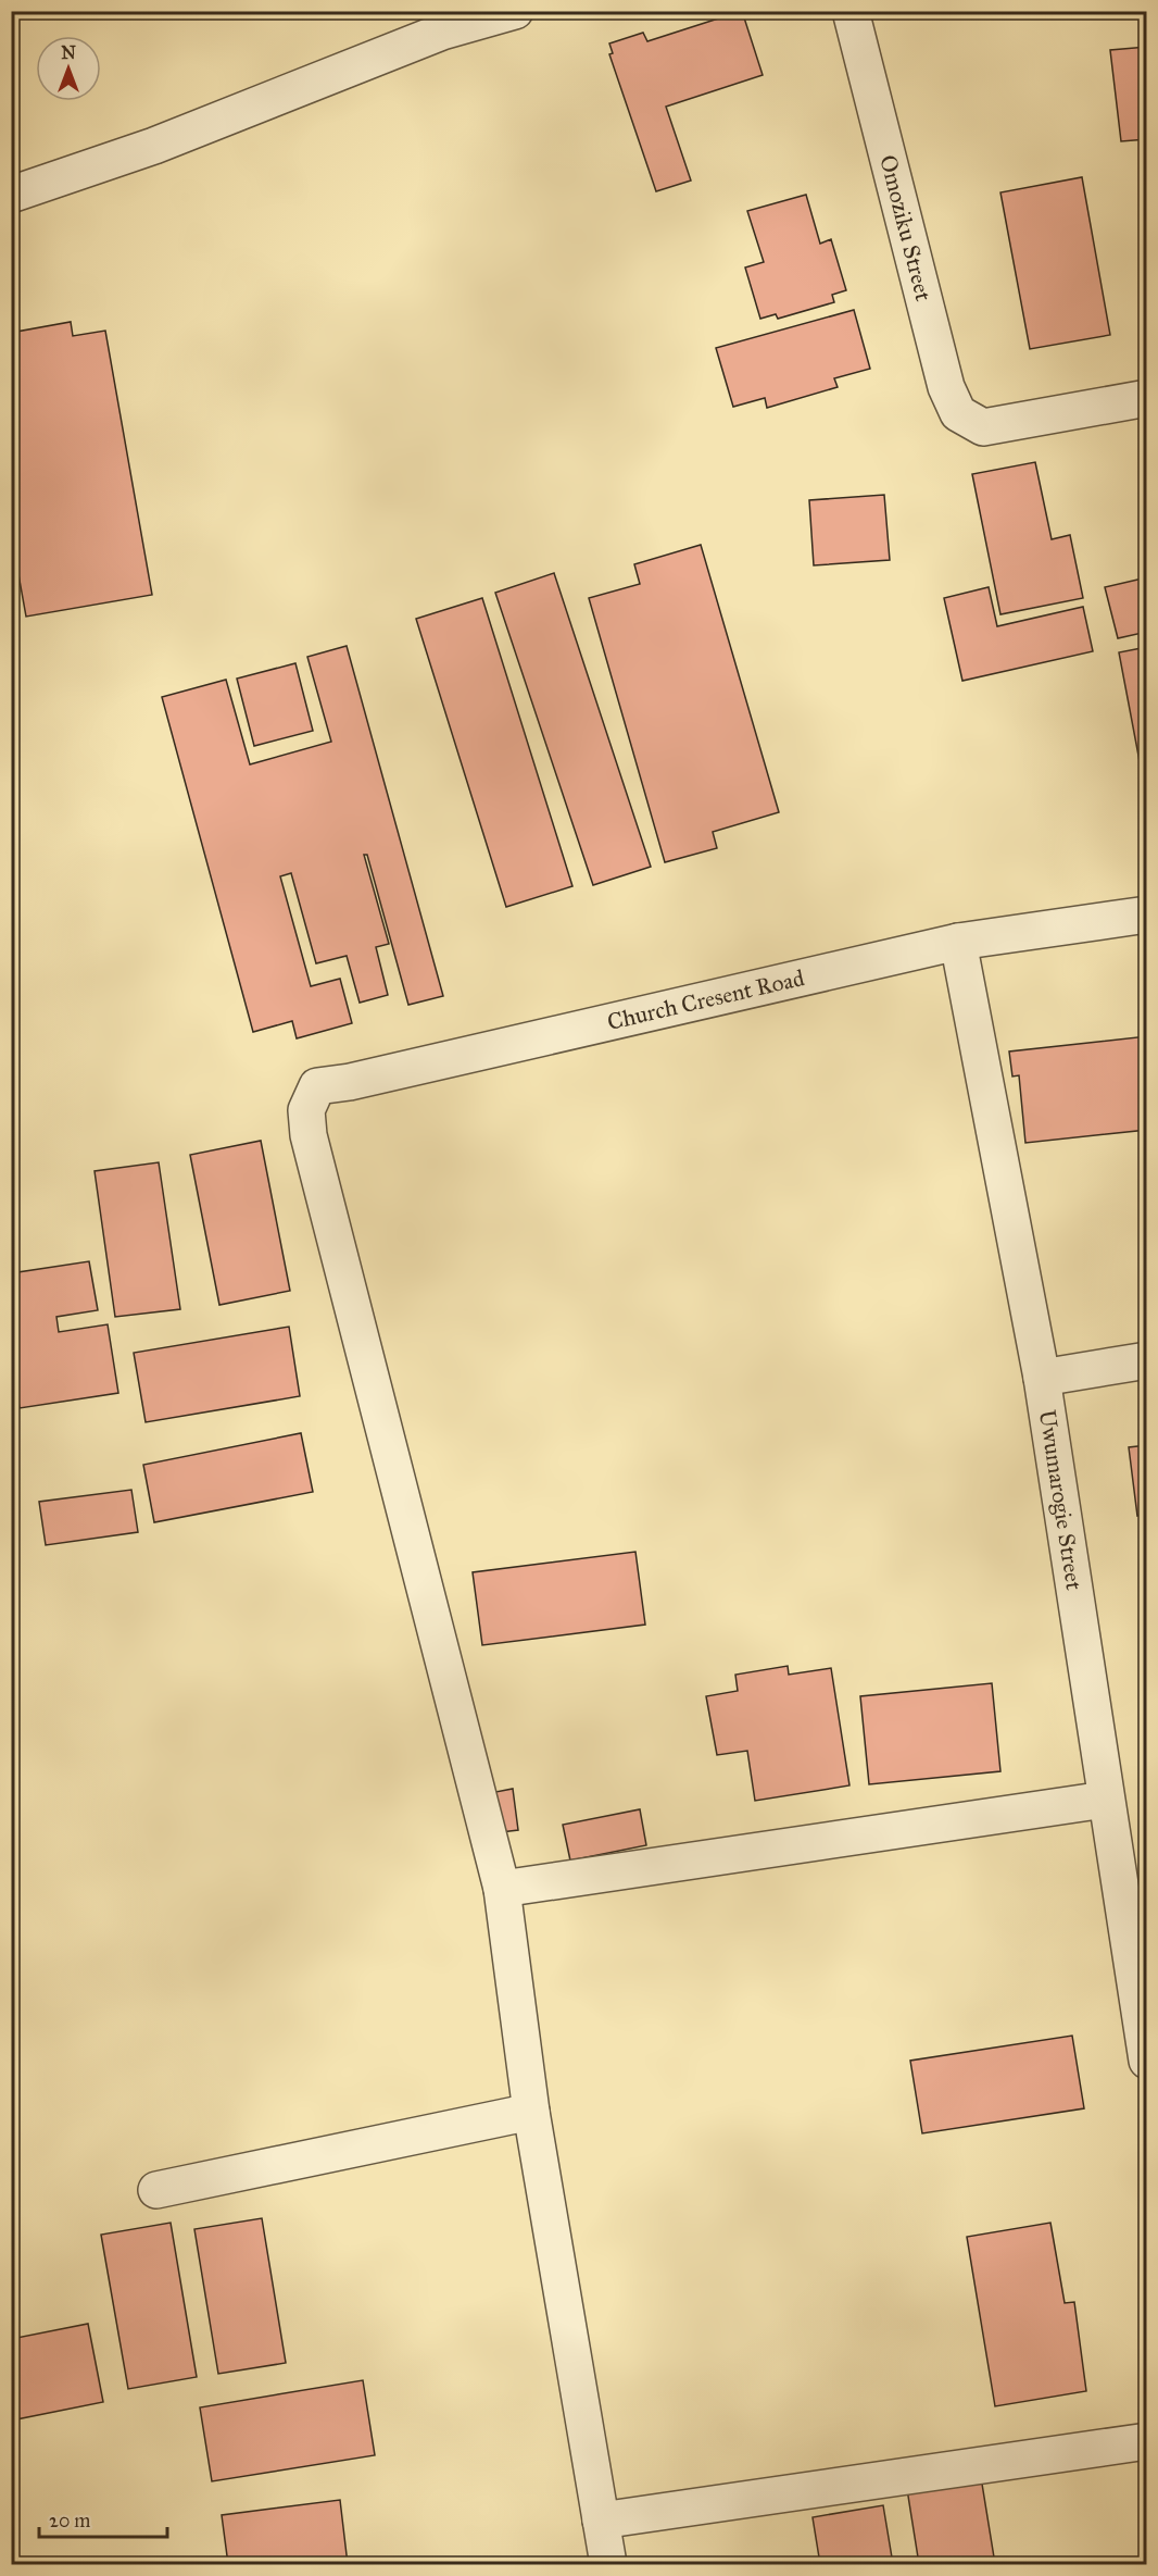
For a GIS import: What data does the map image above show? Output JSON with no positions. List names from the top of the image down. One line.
{"streets":{"street":["Omoziku Street","Church Cresent Road","Uwumarogie Street"]},"crossings":[["Church Cresent Road","Uwumarogie Street"]],"scale_bar":"20 m","north":"top"}
